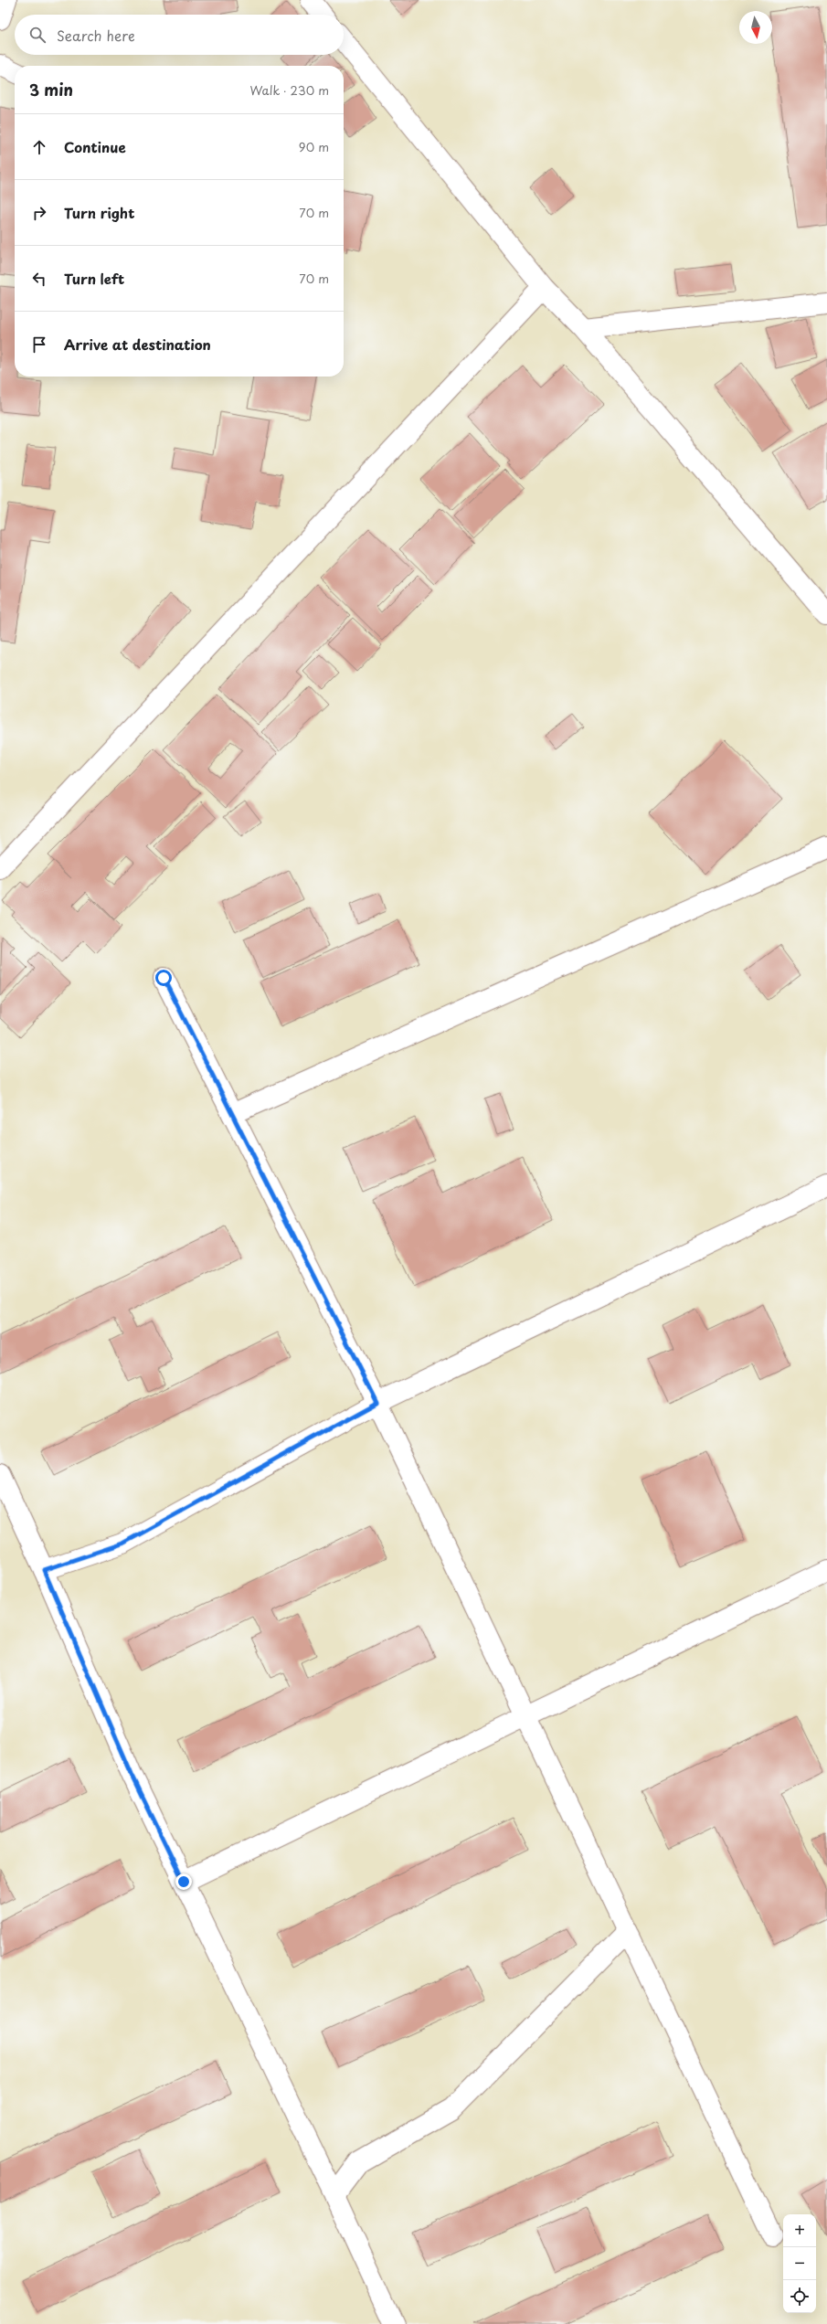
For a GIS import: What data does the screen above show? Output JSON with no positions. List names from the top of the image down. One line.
{"north":"bottom","page":{"search":"Search here","heading":["3 min","Walk · 230 m"],"list":[["Continue","90 m"],["Turn right","70 m"],["Turn left","70 m"],"Arrive at destination"],"map_buttons":["+","−"]}}
